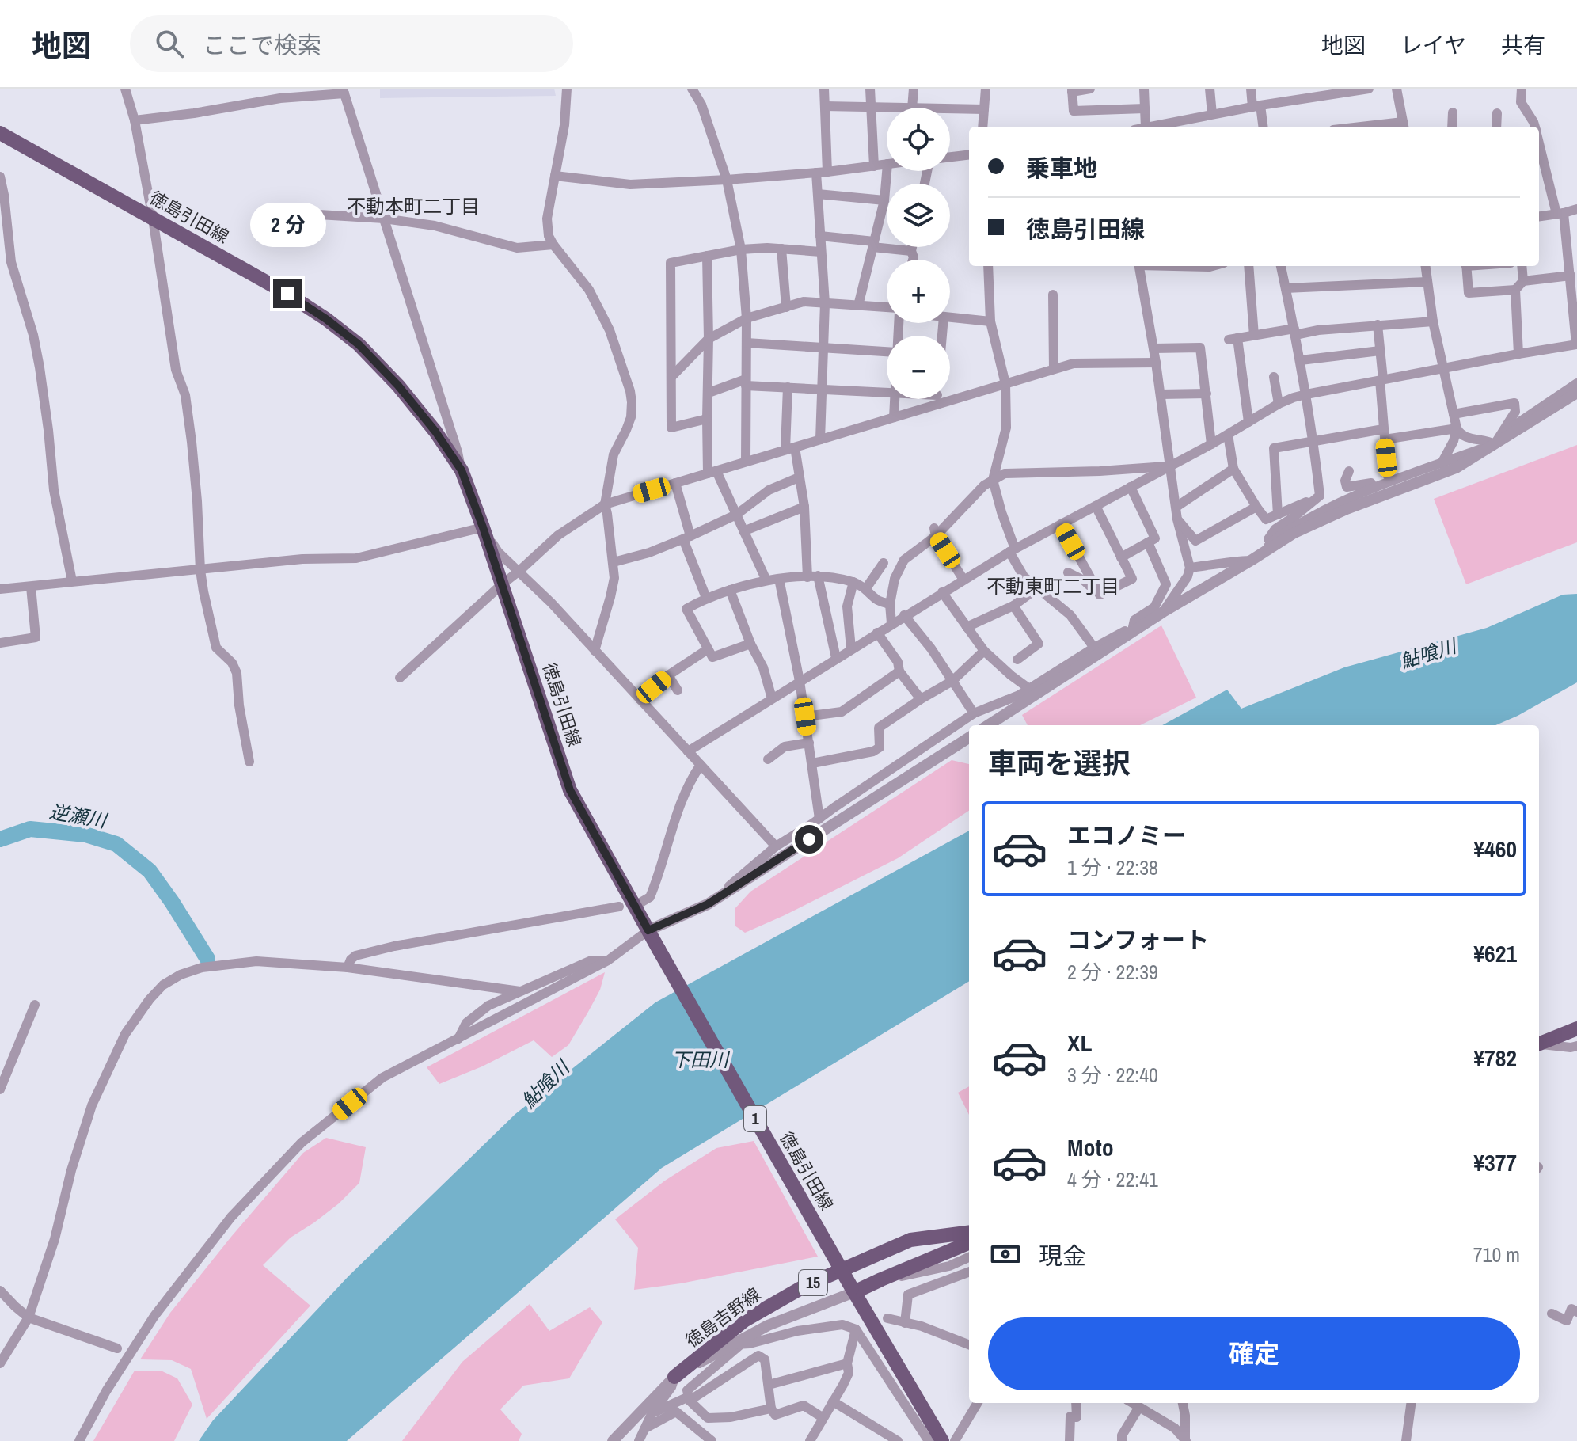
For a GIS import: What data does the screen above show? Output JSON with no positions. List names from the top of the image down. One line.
{"streets":{"main road":["徳島引田線","1","15","徳島吉野線"]},"districts":["不動本町二丁目","不動東町二丁目"],"water":["鮎喰川","逆瀬川","下田川"],"page":{"header":"地図","search":"ここで検索","nav":["地図","レイヤ","共有"],"map_buttons":["+","−"],"banner":["乗車地","徳島引田線"],"bubble":"2 分","heading":"車両を選択","list":[{"name":"エコノミー","note":"1 分 · 22:38","value":"¥460"},{"name":"コンフォート","note":"2 分 · 22:39","value":"¥621"},{"name":"XL","note":"3 分 · 22:40","value":"¥782"},{"name":"Moto","note":"4 分 · 22:41","value":"¥377"}],"pay":["現金","710 m"],"buttons":"確定"}}
